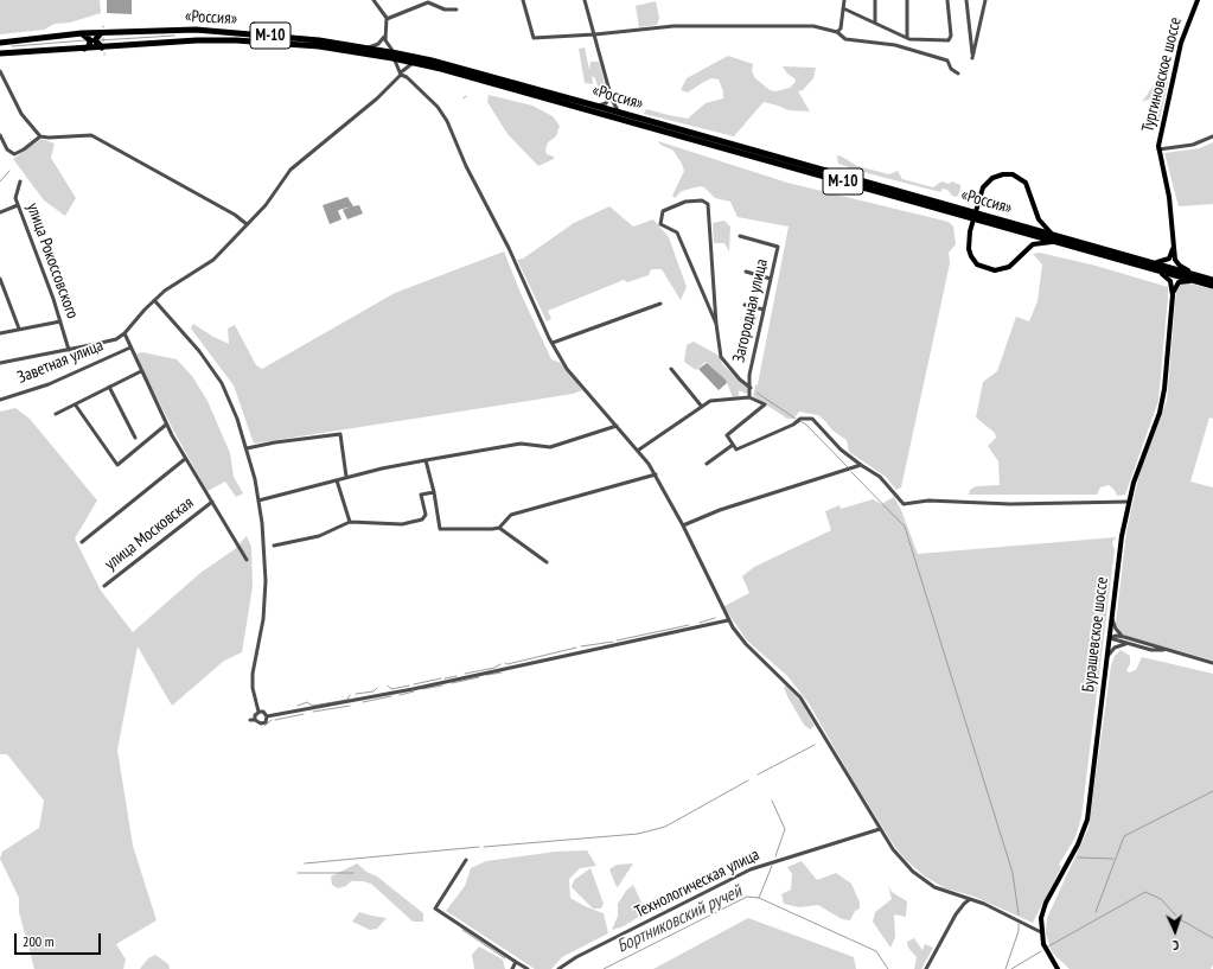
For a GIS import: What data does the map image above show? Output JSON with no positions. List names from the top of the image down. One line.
{"streets":{"highway":["«Россия»","М-10"],"main road":["Тургиновское шоссе","Бурашевское шоссе"],"street":["улица Рокоссовского","Загородная улица","Заветная улица","улица Московская","Технологическая улица"]},"crossings":[["«Россия»","Тургиновское шоссе"]],"water":["Бортниковский ручей"],"scale_bar":"200 m","north":"bottom"}
